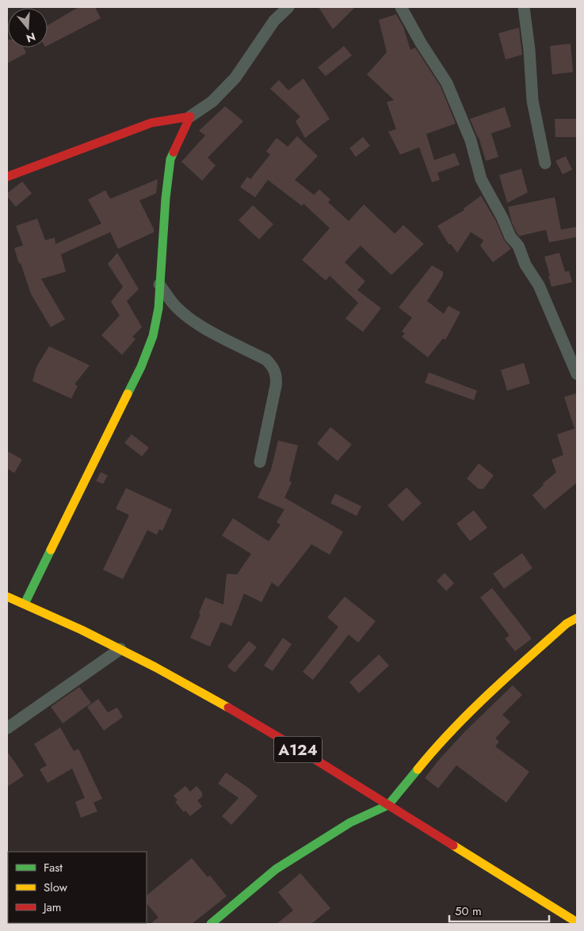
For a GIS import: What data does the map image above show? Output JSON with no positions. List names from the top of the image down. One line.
{"streets":{"main road":["A124"]},"legend":["Fast","Slow","Jam"],"scale_bar":"50 m","north":"bottom"}
